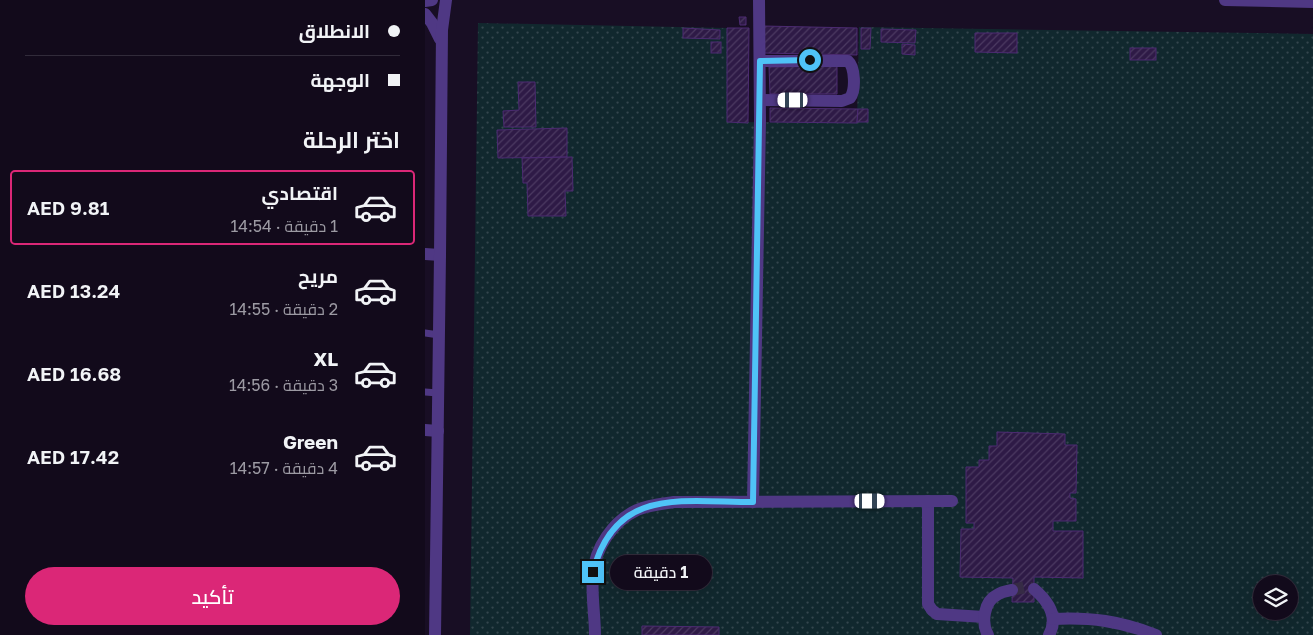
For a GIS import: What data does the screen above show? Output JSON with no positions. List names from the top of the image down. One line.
{"page":{"banner":["الانطلاق","الوجهة"],"heading":"اختر الرحلة","list":[{"name":"اقتصادي","note":"1 دقيقة · 14:54","value":"AED 9.81"},{"name":"مريح","note":"2 دقيقة · 14:55","value":"AED 13.24"},{"name":"XL","note":"3 دقيقة · 14:56","value":"AED 16.68"},{"name":"Green","note":"4 دقيقة · 14:57","value":"AED 17.42"}],"bubble":"1 دقيقة","buttons":"تأكيد"}}
